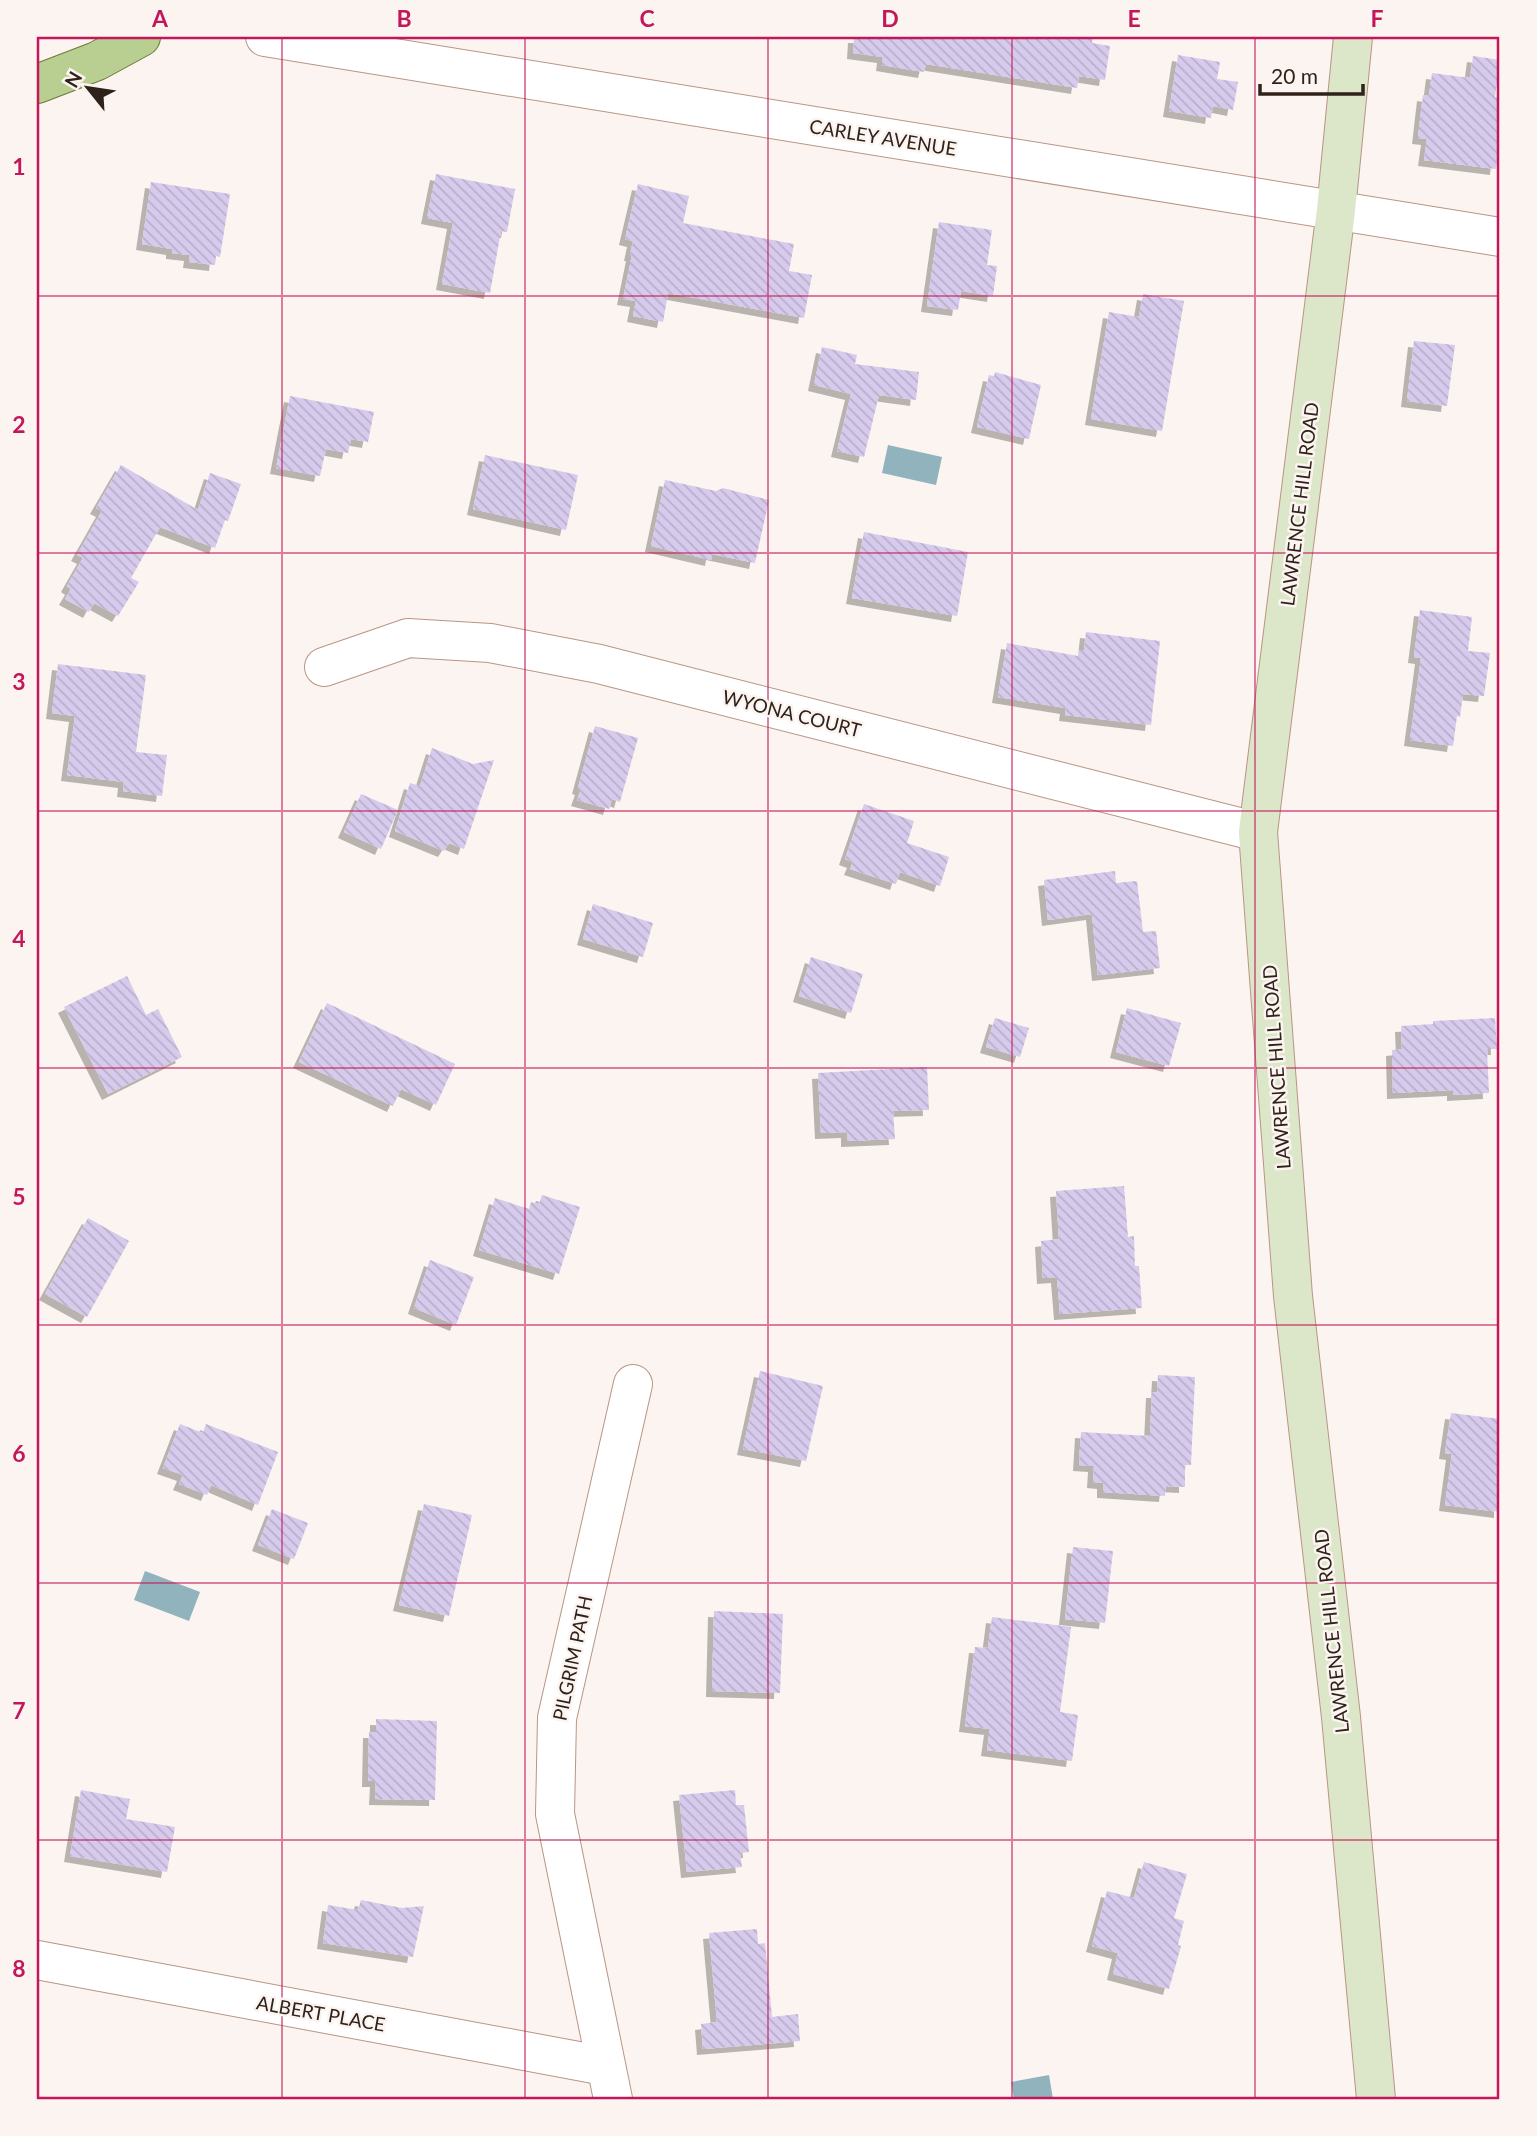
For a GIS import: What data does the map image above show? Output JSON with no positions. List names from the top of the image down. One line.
{"streets":{"main road":["LAWRENCE HILL ROAD"],"street":["CARLEY AVENUE","WYONA COURT","PILGRIM PATH","ALBERT PLACE"]},"crossings":[["CARLEY AVENUE","LAWRENCE HILL ROAD"],["LAWRENCE HILL ROAD","WYONA COURT"],["PILGRIM PATH","ALBERT PLACE"]],"scale_bar":"20 m","north":"top left","grid":{"columns":["A","B","C","D","E","F"],"rows":["1","2","3","4","5","6","7","8"]}}
